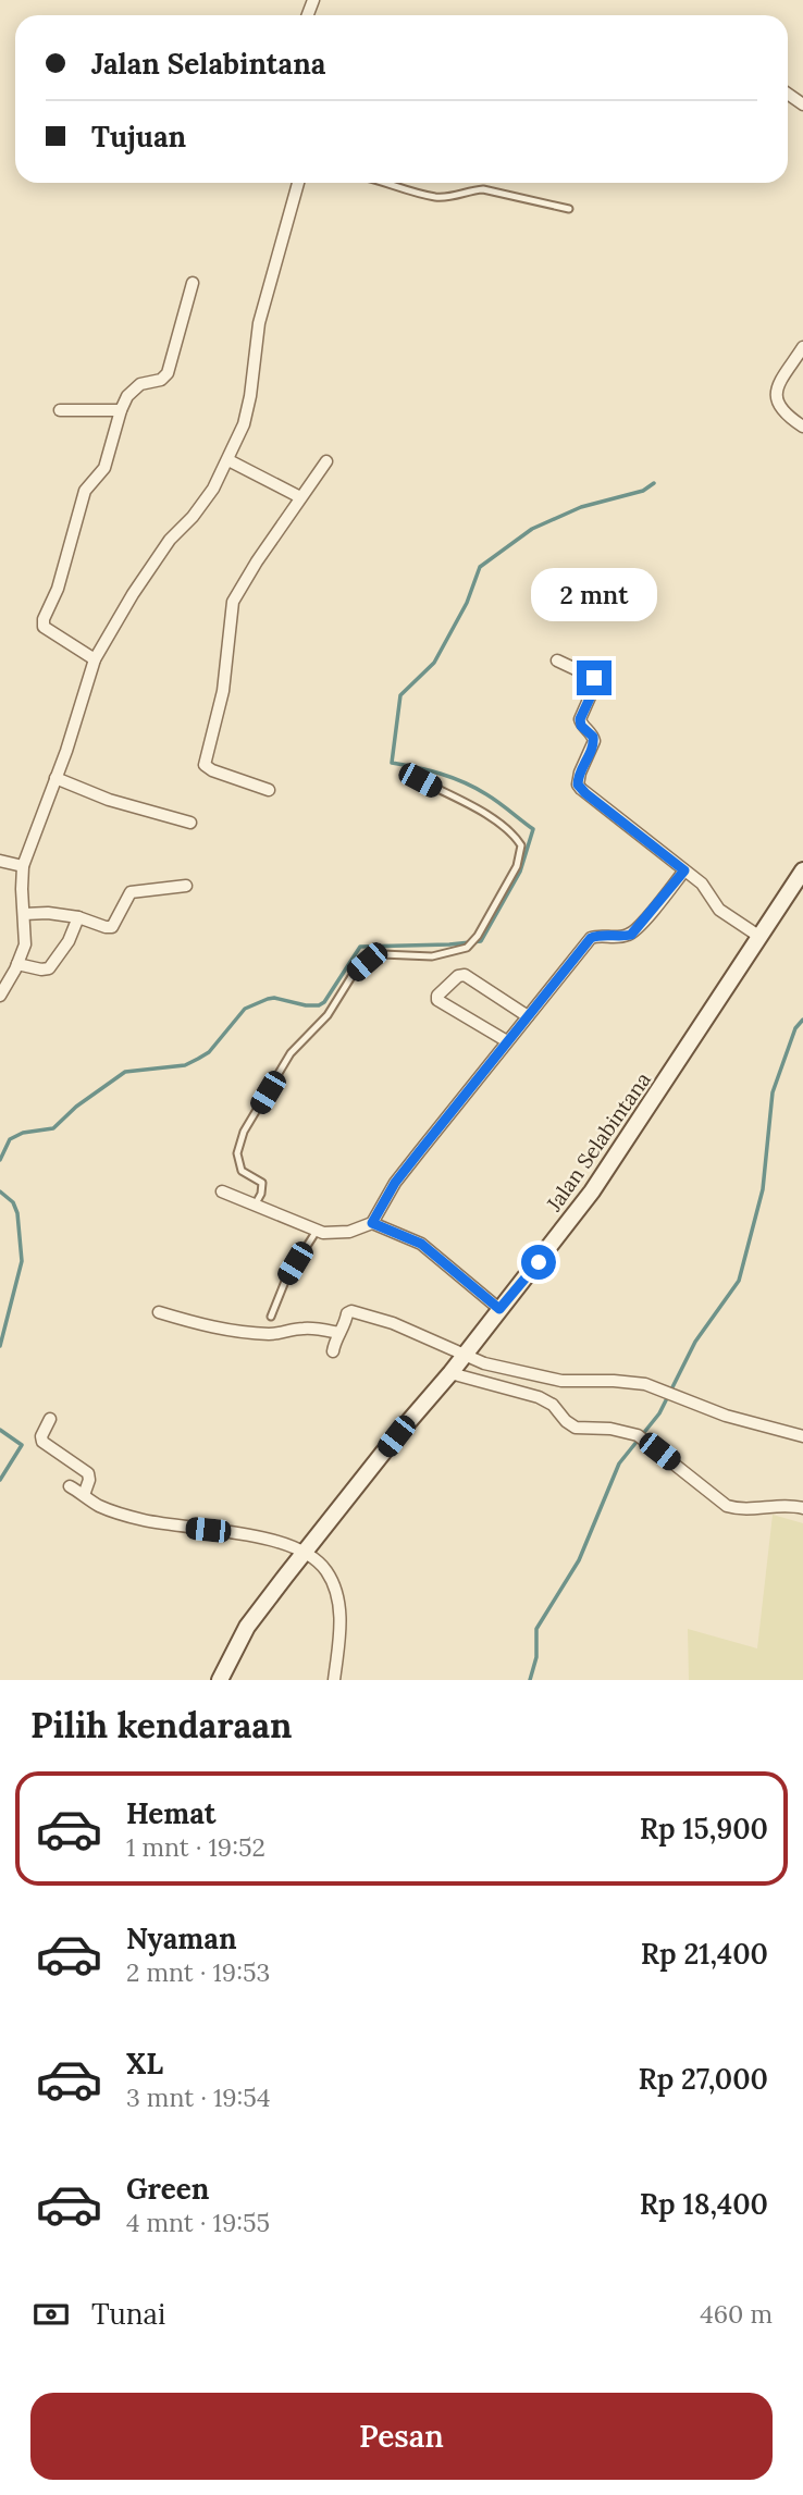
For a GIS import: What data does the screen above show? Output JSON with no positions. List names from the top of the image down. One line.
{"streets":{"street":["Jalan Selabintana"]},"page":{"banner":["Jalan Selabintana","Tujuan"],"bubble":"2 mnt","heading":"Pilih kendaraan","list":[{"name":"Hemat","note":"1 mnt · 19:52","value":"Rp 15,900"},{"name":"Nyaman","note":"2 mnt · 19:53","value":"Rp 21,400"},{"name":"XL","note":"3 mnt · 19:54","value":"Rp 27,000"},{"name":"Green","note":"4 mnt · 19:55","value":"Rp 18,400"}],"pay":["Tunai","460 m"],"buttons":"Pesan"}}
